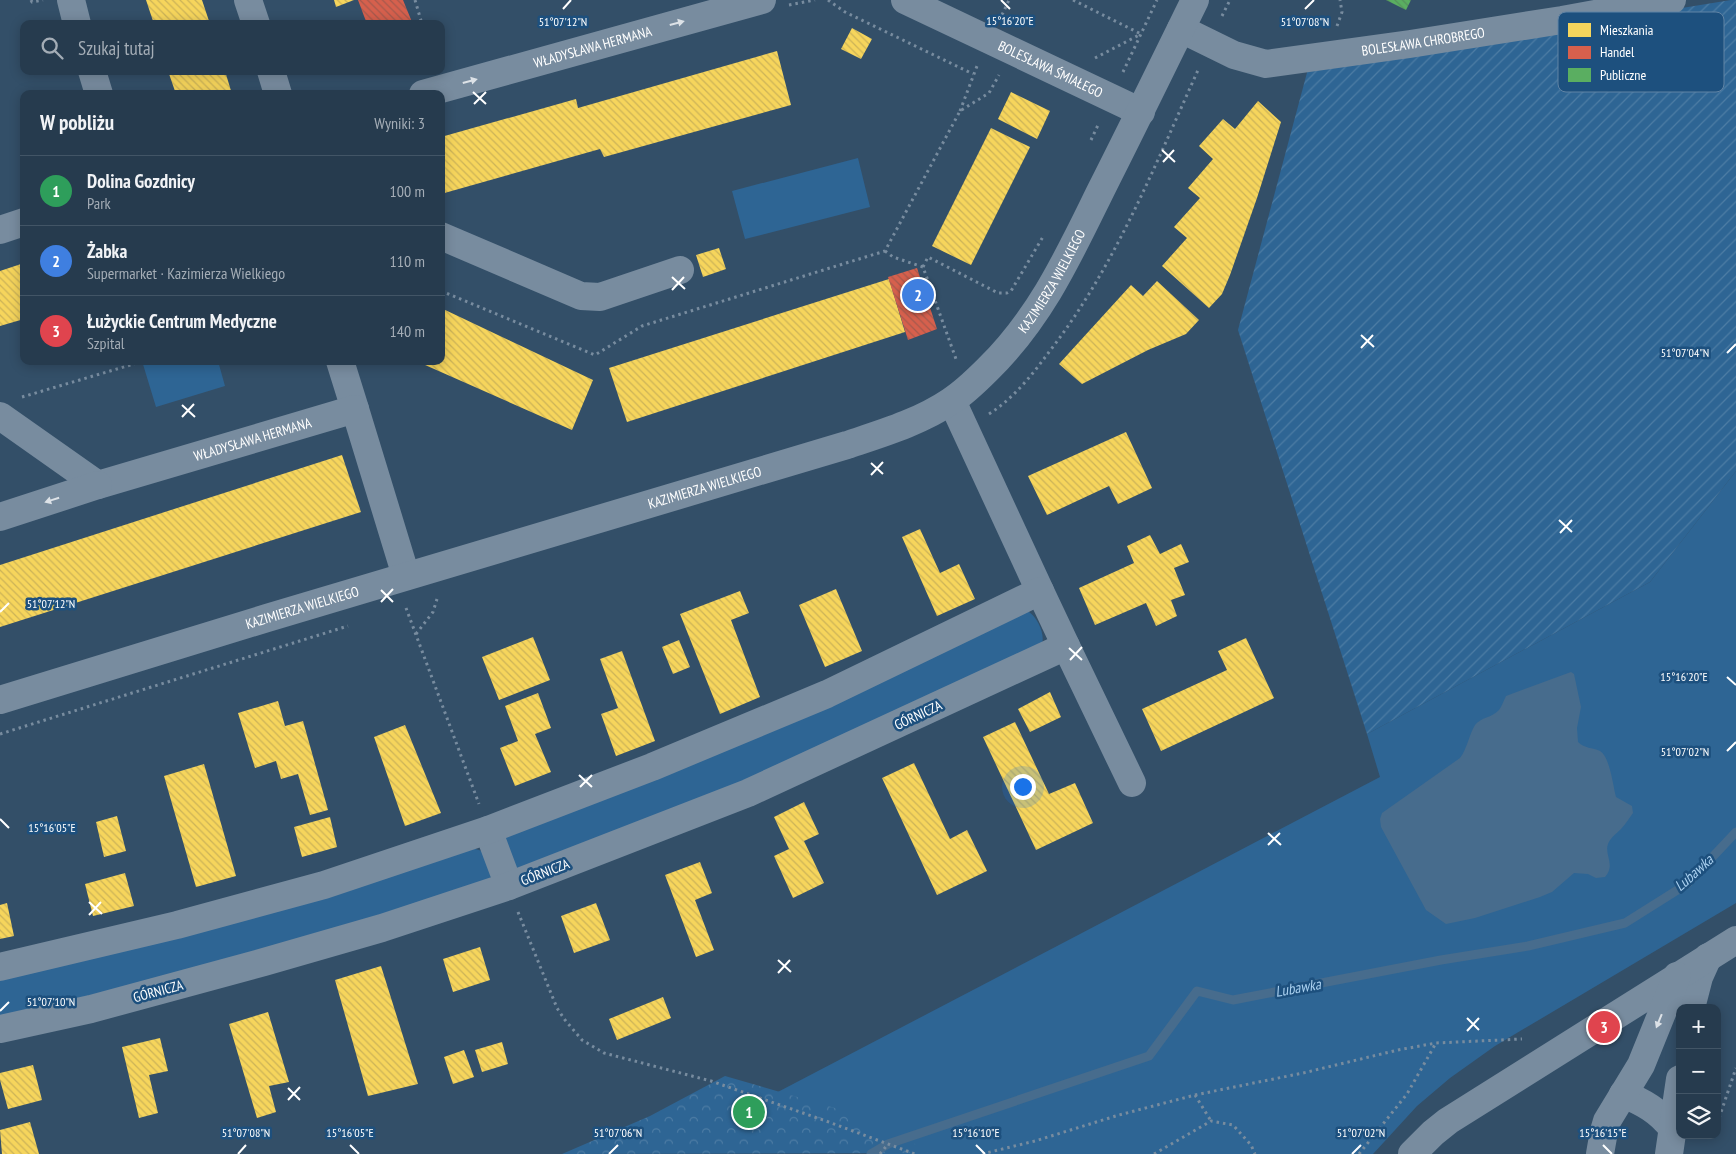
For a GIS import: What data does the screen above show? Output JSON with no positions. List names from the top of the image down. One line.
{"streets":{"street":["BOLESŁAWA CHROBREGO","WŁADYSŁAWA HERMANA","BOLESŁAWA ŚMIAŁEGO","KAZIMIERZA WIELKIEGO","GÓRNICZA"]},"crossings":[["BOLESŁAWA CHROBREGO","KAZIMIERZA WIELKIEGO"],["BOLESŁAWA ŚMIAŁEGO","KAZIMIERZA WIELKIEGO"]],"water":["Lubawka"],"legend":["Mieszkania","Handel","Publiczne"],"page":{"search":"Szukaj tutaj","heading":["W pobliżu","Wyniki: 3"],"list":[{"mark":"1","name":"Dolina Gozdnicy","note":"Park","value":"100 m"},{"mark":"2","name":"Żabka","note":"Supermarket · Kazimierza Wielkiego","value":"110 m"},{"mark":"3","name":"Łużyckie Centrum Medyczne","note":"Szpital","value":"140 m"}],"pins":["2","3","1"],"map_buttons":["+","−"]},"coordinates":["15°16'20\"E","51°07'12\"N","51°07'08\"N","51°07'04\"N","51°07'02\"N","15°16'05\"E","51°07'10\"N","51°07'06\"N","15°16'10\"E","15°16'15\"E"]}
